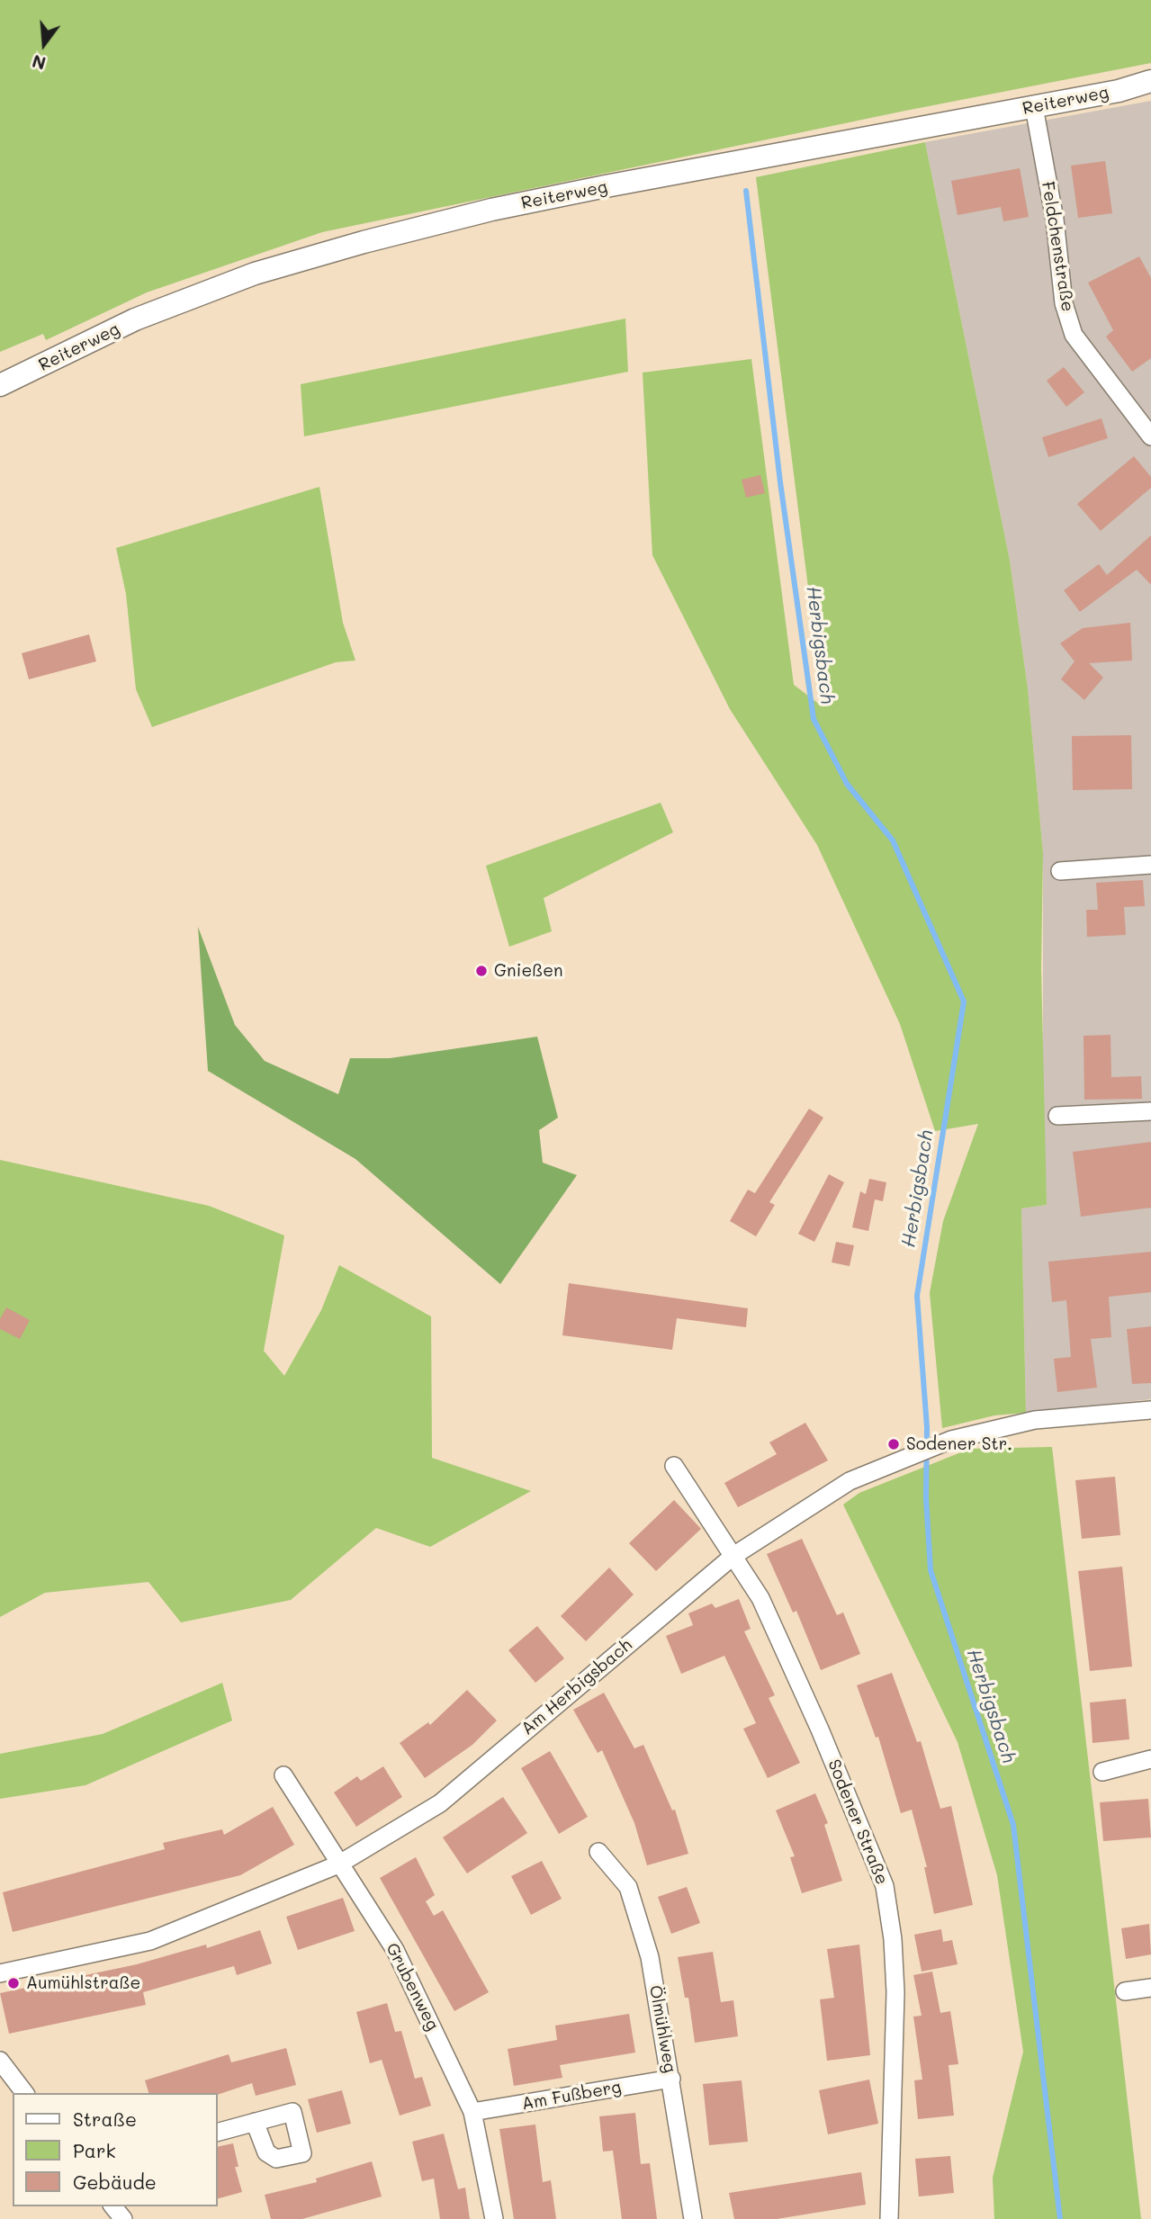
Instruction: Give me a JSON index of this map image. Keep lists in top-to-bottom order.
{
  "streets": {
    "street": [
      "Reiterweg",
      "Feldchenstraße",
      "Am Herbigsbach",
      "Sodener Straße",
      "Grubenweg",
      "Ölmühlweg",
      "Am Fußberg"
    ]
  },
  "crossings": [
    ["Reiterweg", "Feldchenstraße"],
    ["Am Herbigsbach", "Sodener Straße"],
    ["Am Herbigsbach", "Grubenweg"],
    ["Grubenweg", "Am Fußberg"],
    ["Ölmühlweg", "Am Fußberg"]
  ],
  "water": ["Herbigsbach"],
  "places": ["Gnießen", "Sodener Str.", "Aumühlstraße"],
  "legend": ["Straße", "Park", "Gebäude"],
  "north": "bottom"
}
